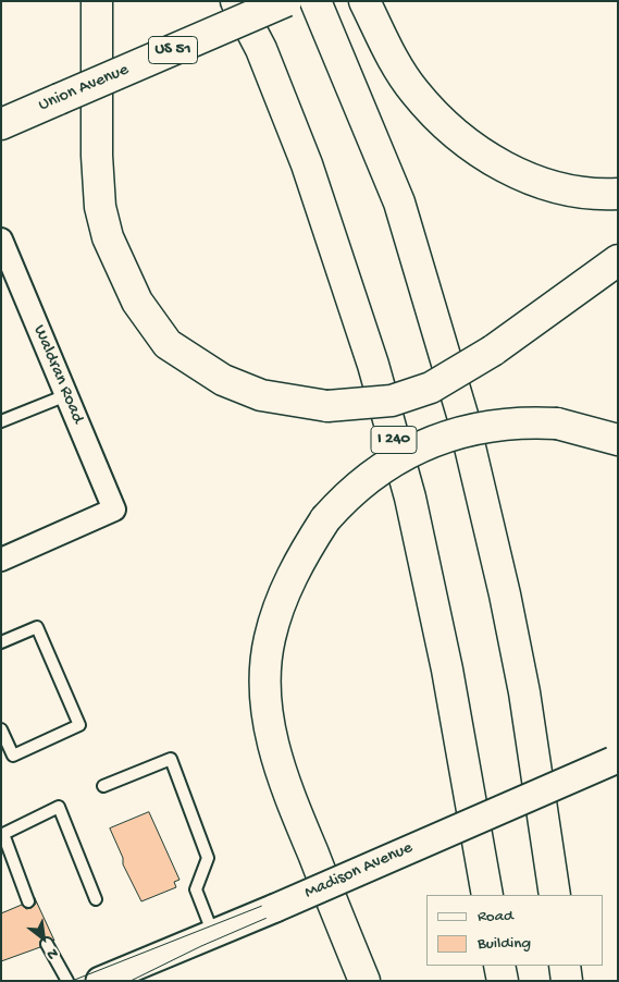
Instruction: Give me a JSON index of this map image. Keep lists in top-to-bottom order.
{
  "streets": {
    "main road": ["US 51", "Union Avenue", "I 240"],
    "street": ["Waldran Road", "Madison Avenue"]
  },
  "legend": ["Road", "Building"],
  "north": "bottom right"
}
